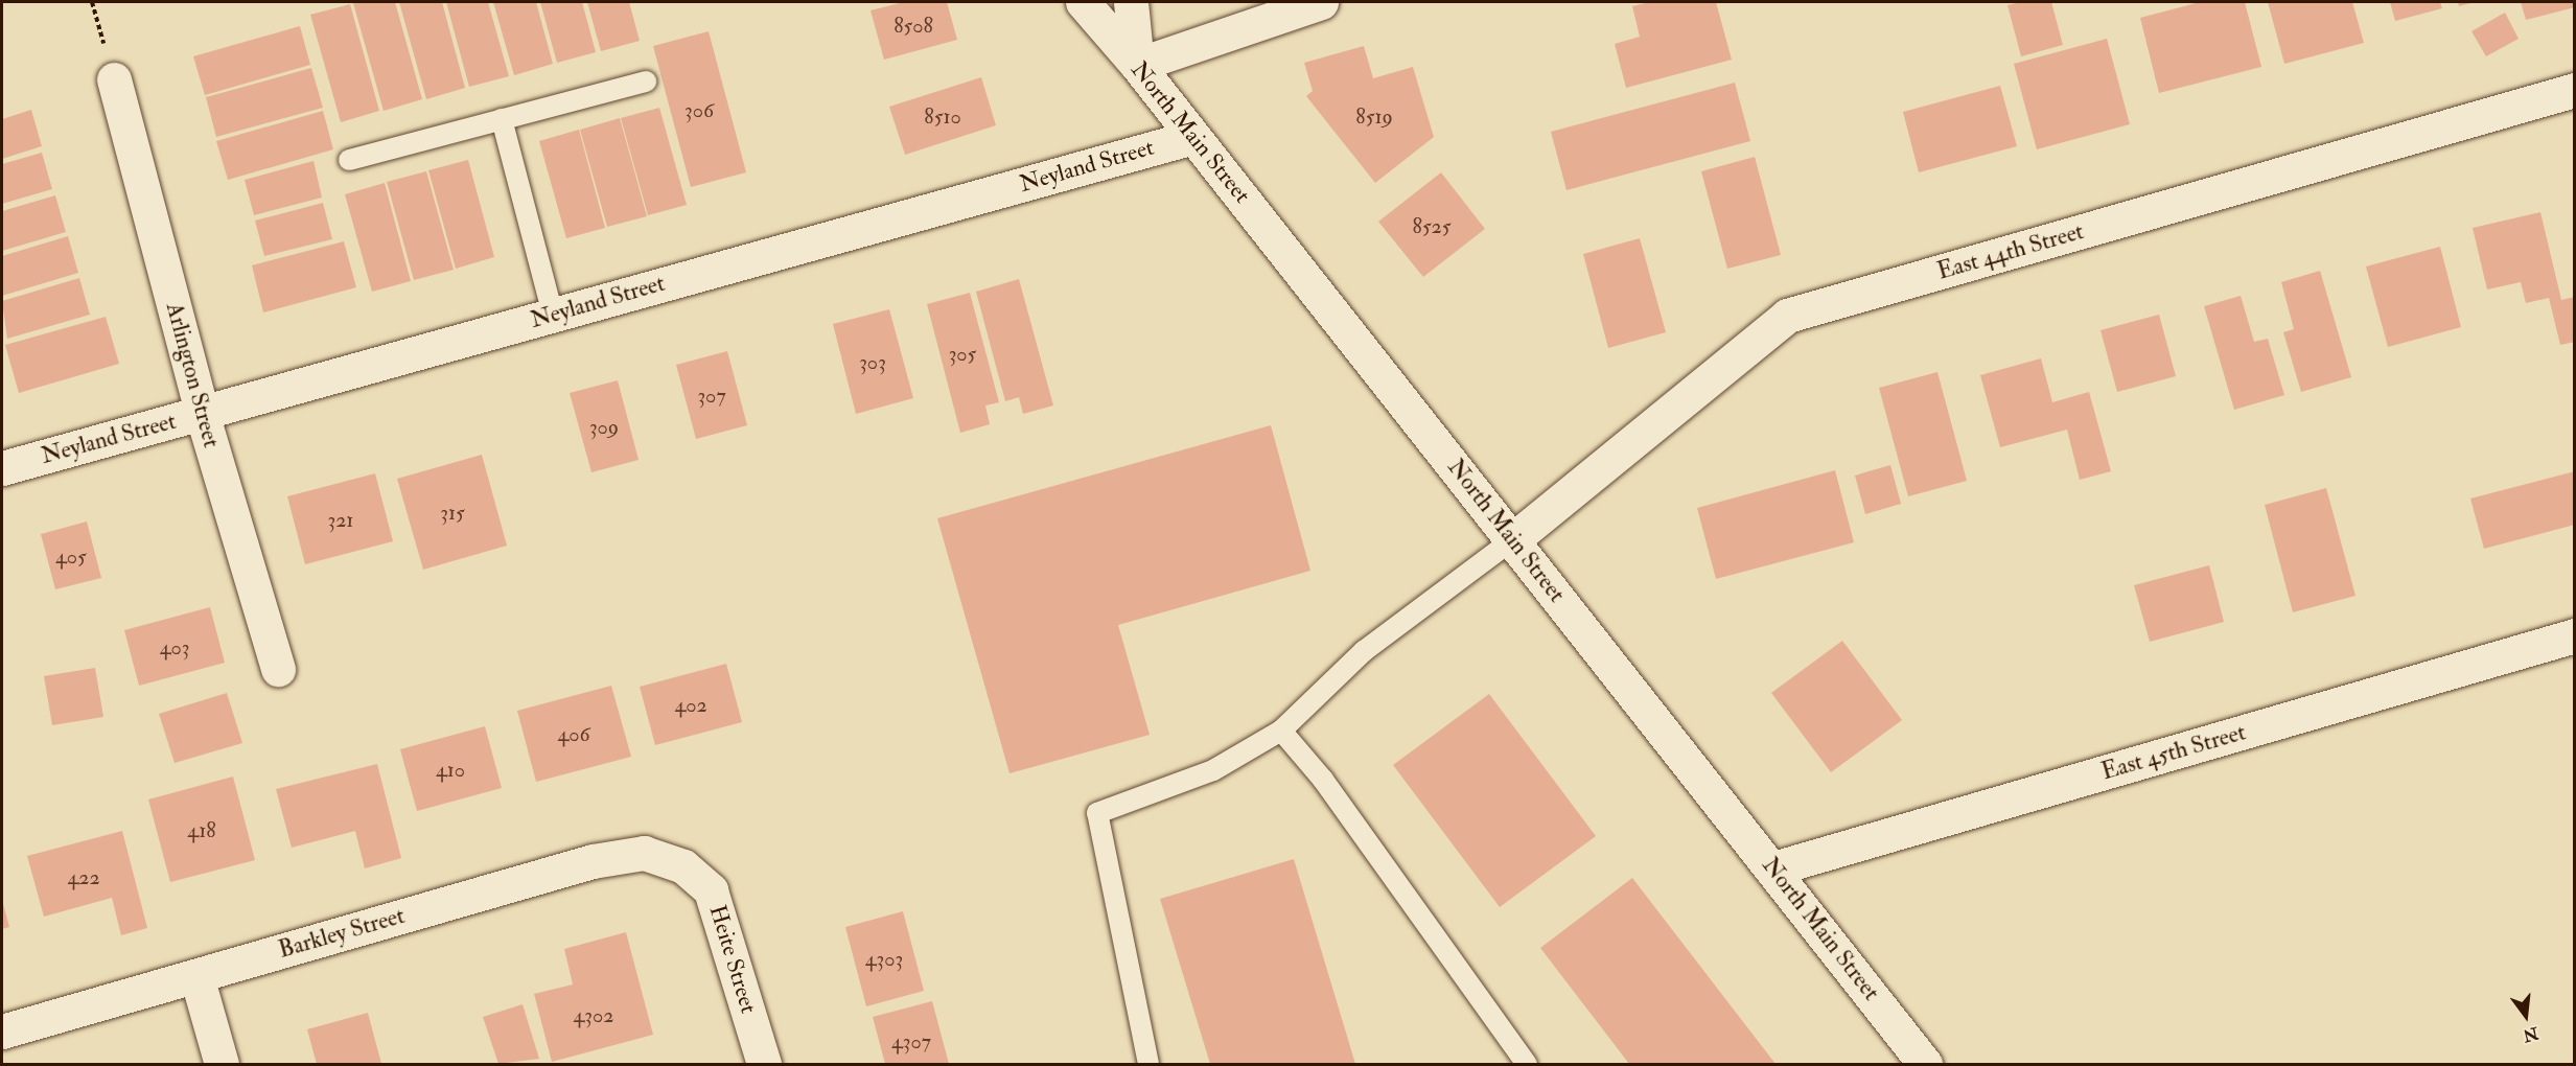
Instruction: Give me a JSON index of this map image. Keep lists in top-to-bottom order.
{
  "streets": {
    "street": [
      "North Main Street",
      "Neyland Street",
      "East 44th Street",
      "Arlington Street",
      "East 45th Street",
      "Barkley Street",
      "Heite Street"
    ]
  },
  "crossings": [
    ["North Main Street", "Neyland Street"],
    ["North Main Street", "East 44th Street"],
    ["North Main Street", "East 45th Street"],
    ["Neyland Street", "Arlington Street"],
    ["Barkley Street", "Heite Street"]
  ],
  "house_numbers": [
    "8508",
    "306",
    "8510",
    "8519",
    "8525",
    "305",
    "303",
    "307",
    "309",
    "315",
    "321",
    "405",
    "403",
    "402",
    "406",
    "410",
    "418",
    "422",
    "4303",
    "4302",
    "4307"
  ],
  "north": "bottom"
}
